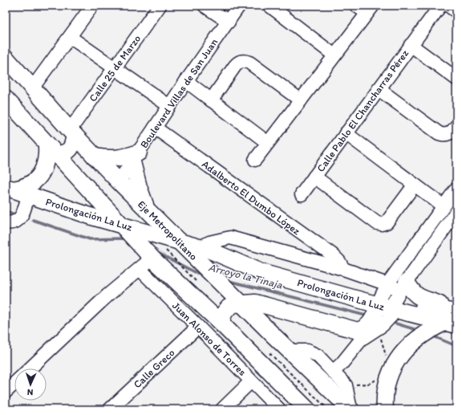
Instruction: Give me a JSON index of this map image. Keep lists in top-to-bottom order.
{
  "streets": {
    "main road": ["Prolongación La Luz", "Eje Metropolitano"],
    "street": [
      "Calle 25 de Marzo",
      "Boulevard Villas de San Juan",
      "Calle Pablo El Chancharras Pérez",
      "Adalberto El Dumbo López",
      "Juan Alonso de Torres",
      "Calle Greco"
    ]
  },
  "crossings": [
    ["Calle 25 de Marzo", "Eje Metropolitano"],
    ["Boulevard Villas de San Juan", "Adalberto El Dumbo López"],
    ["Boulevard Villas de San Juan", "Eje Metropolitano"],
    ["Prolongación La Luz", "Eje Metropolitano"],
    ["Juan Alonso de Torres", "Calle Greco"]
  ],
  "water": ["Arroyo la Tinaja"],
  "north": "bottom"
}
